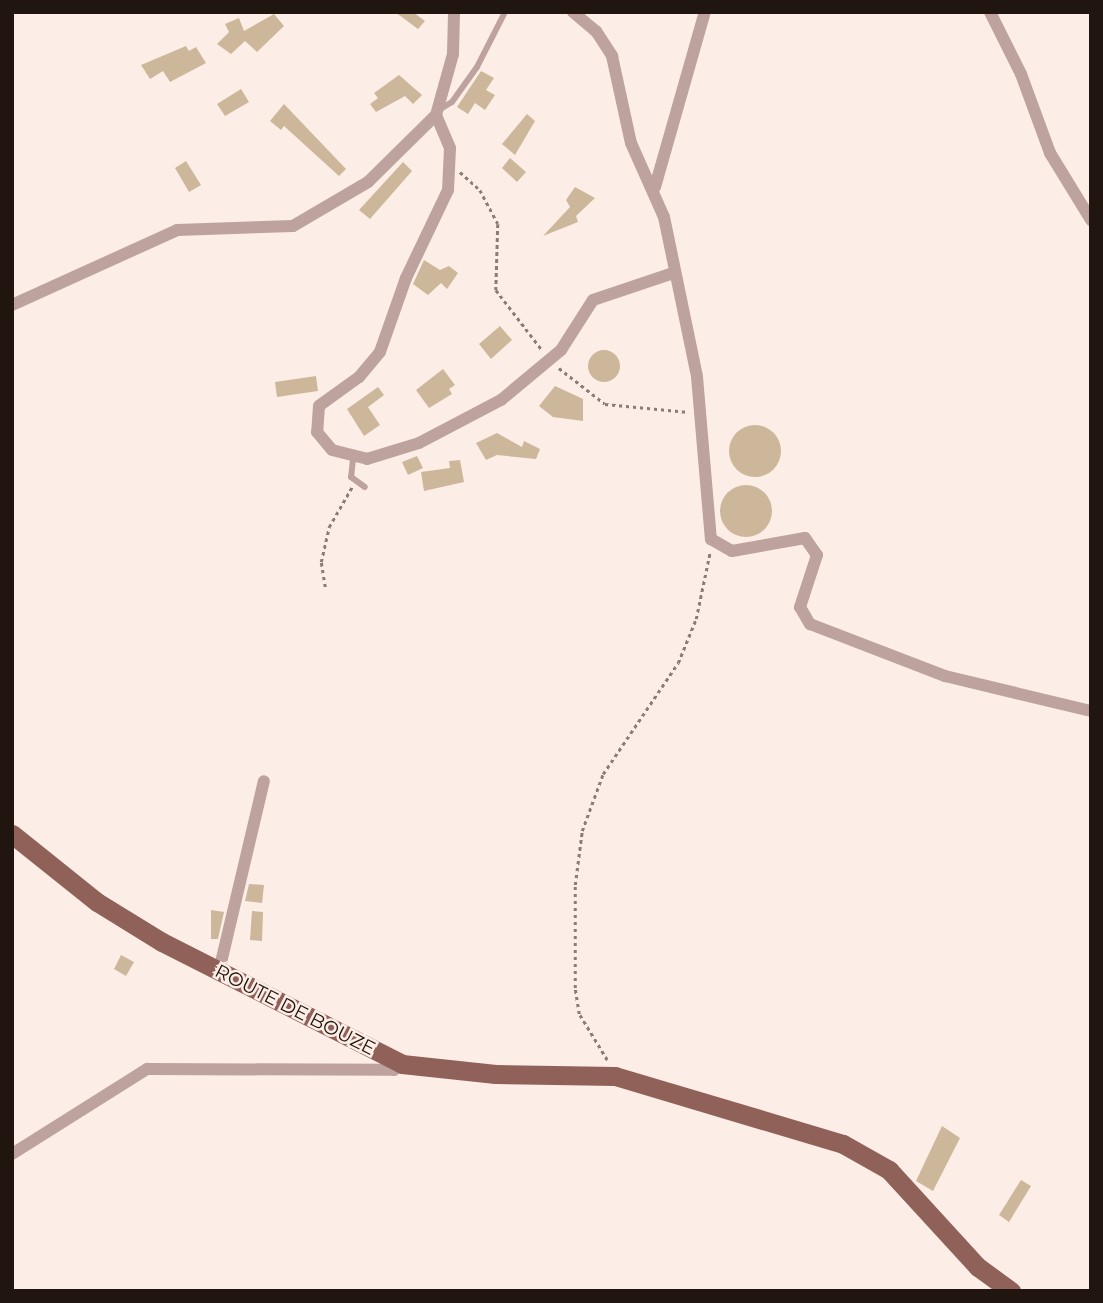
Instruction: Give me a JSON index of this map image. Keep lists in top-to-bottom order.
{
  "streets": {
    "main road": ["ROUTE DE BOUZE"]
  }
}
